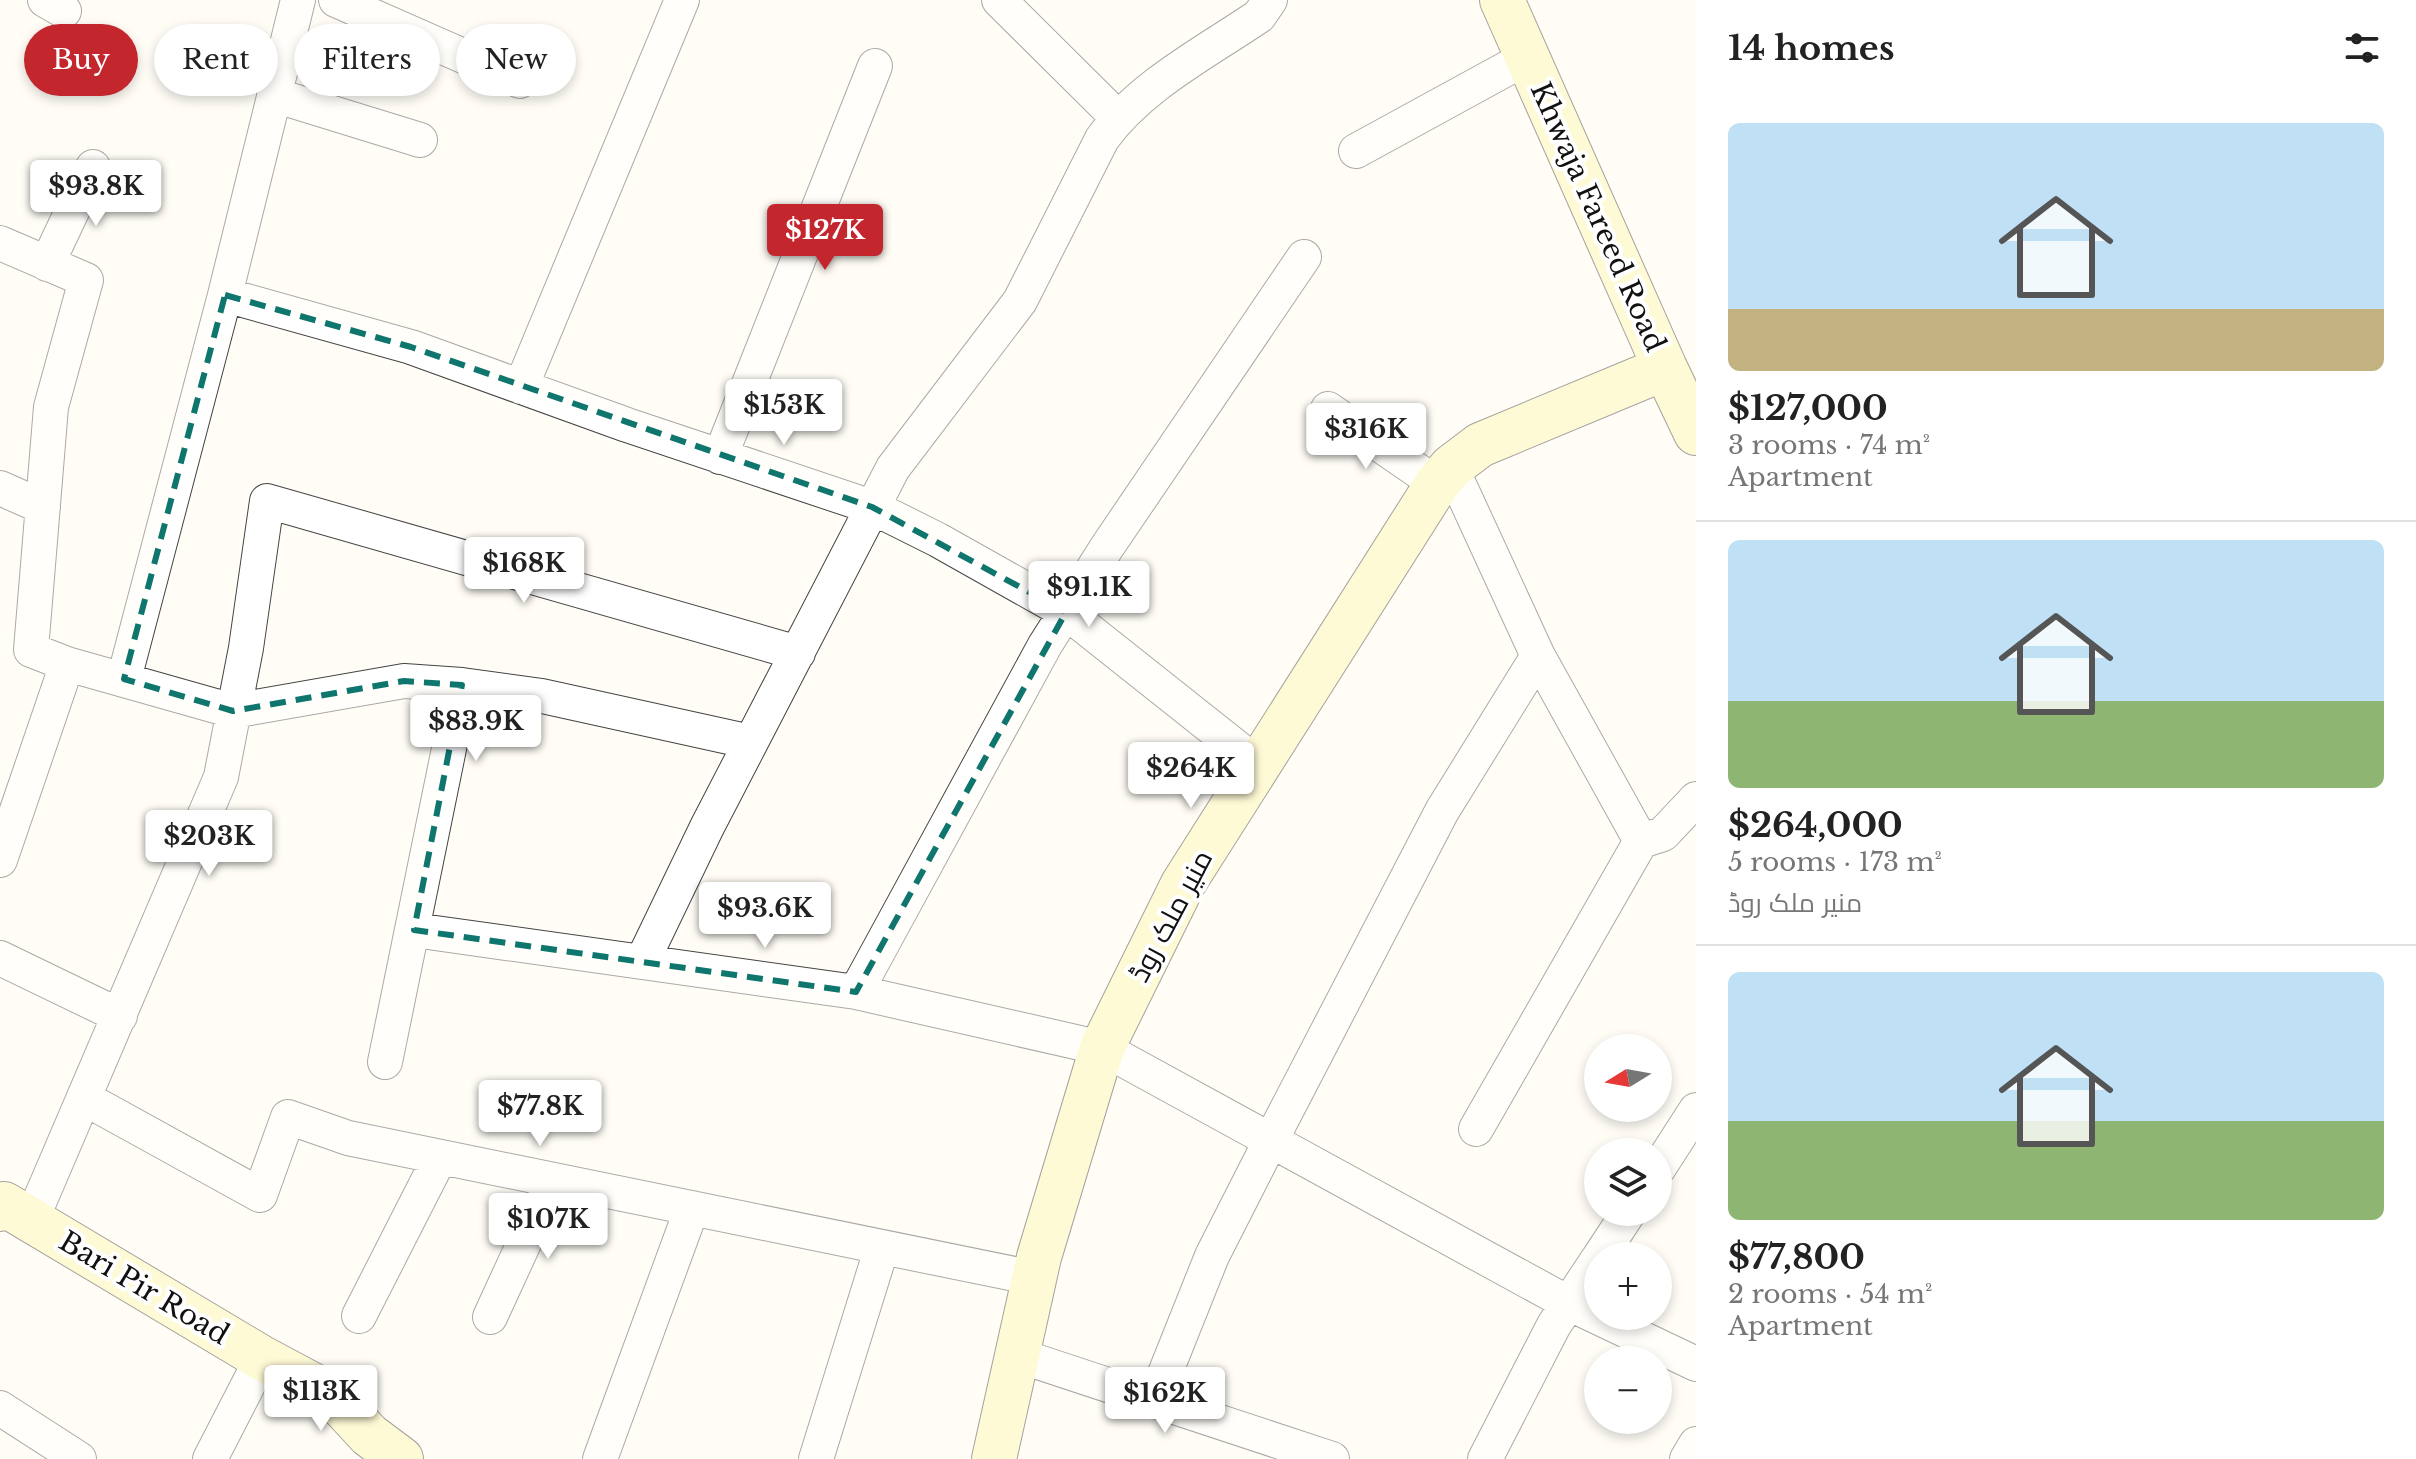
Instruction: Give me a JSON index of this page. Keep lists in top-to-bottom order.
{
  "streets": {
    "street": ["Khwaja Fareed Road", "منیر ملک روڈ", "Bari Pir Road"]
  },
  "crossings": [
    ["Khwaja Fareed Road", "منیر ملک روڈ"]
  ],
  "north": "left",
  "page": {
    "heading": "14 homes",
    "chip": [
      "Buy",
      "Rent",
      "Filters",
      "New"
    ],
    "list": [
      {
        "name": "$127,000",
        "note": "3 rooms · 74 m² · Apartment"
      },
      {
        "name": "$264,000",
        "note": "5 rooms · 173 m² · منیر ملک روڈ"
      },
      {
        "name": "$77,800",
        "note": "2 rooms · 54 m² · Apartment"
      }
    ],
    "price": [
      "$93.8K",
      "$127K",
      "$153K",
      "$316K",
      "$168K",
      "$91.1K",
      "$83.9K",
      "$264K",
      "$203K",
      "$93.6K",
      "$77.8K",
      "$107K",
      "$113K",
      "$162K"
    ],
    "map_buttons": ["+", "−"]
  }
}
